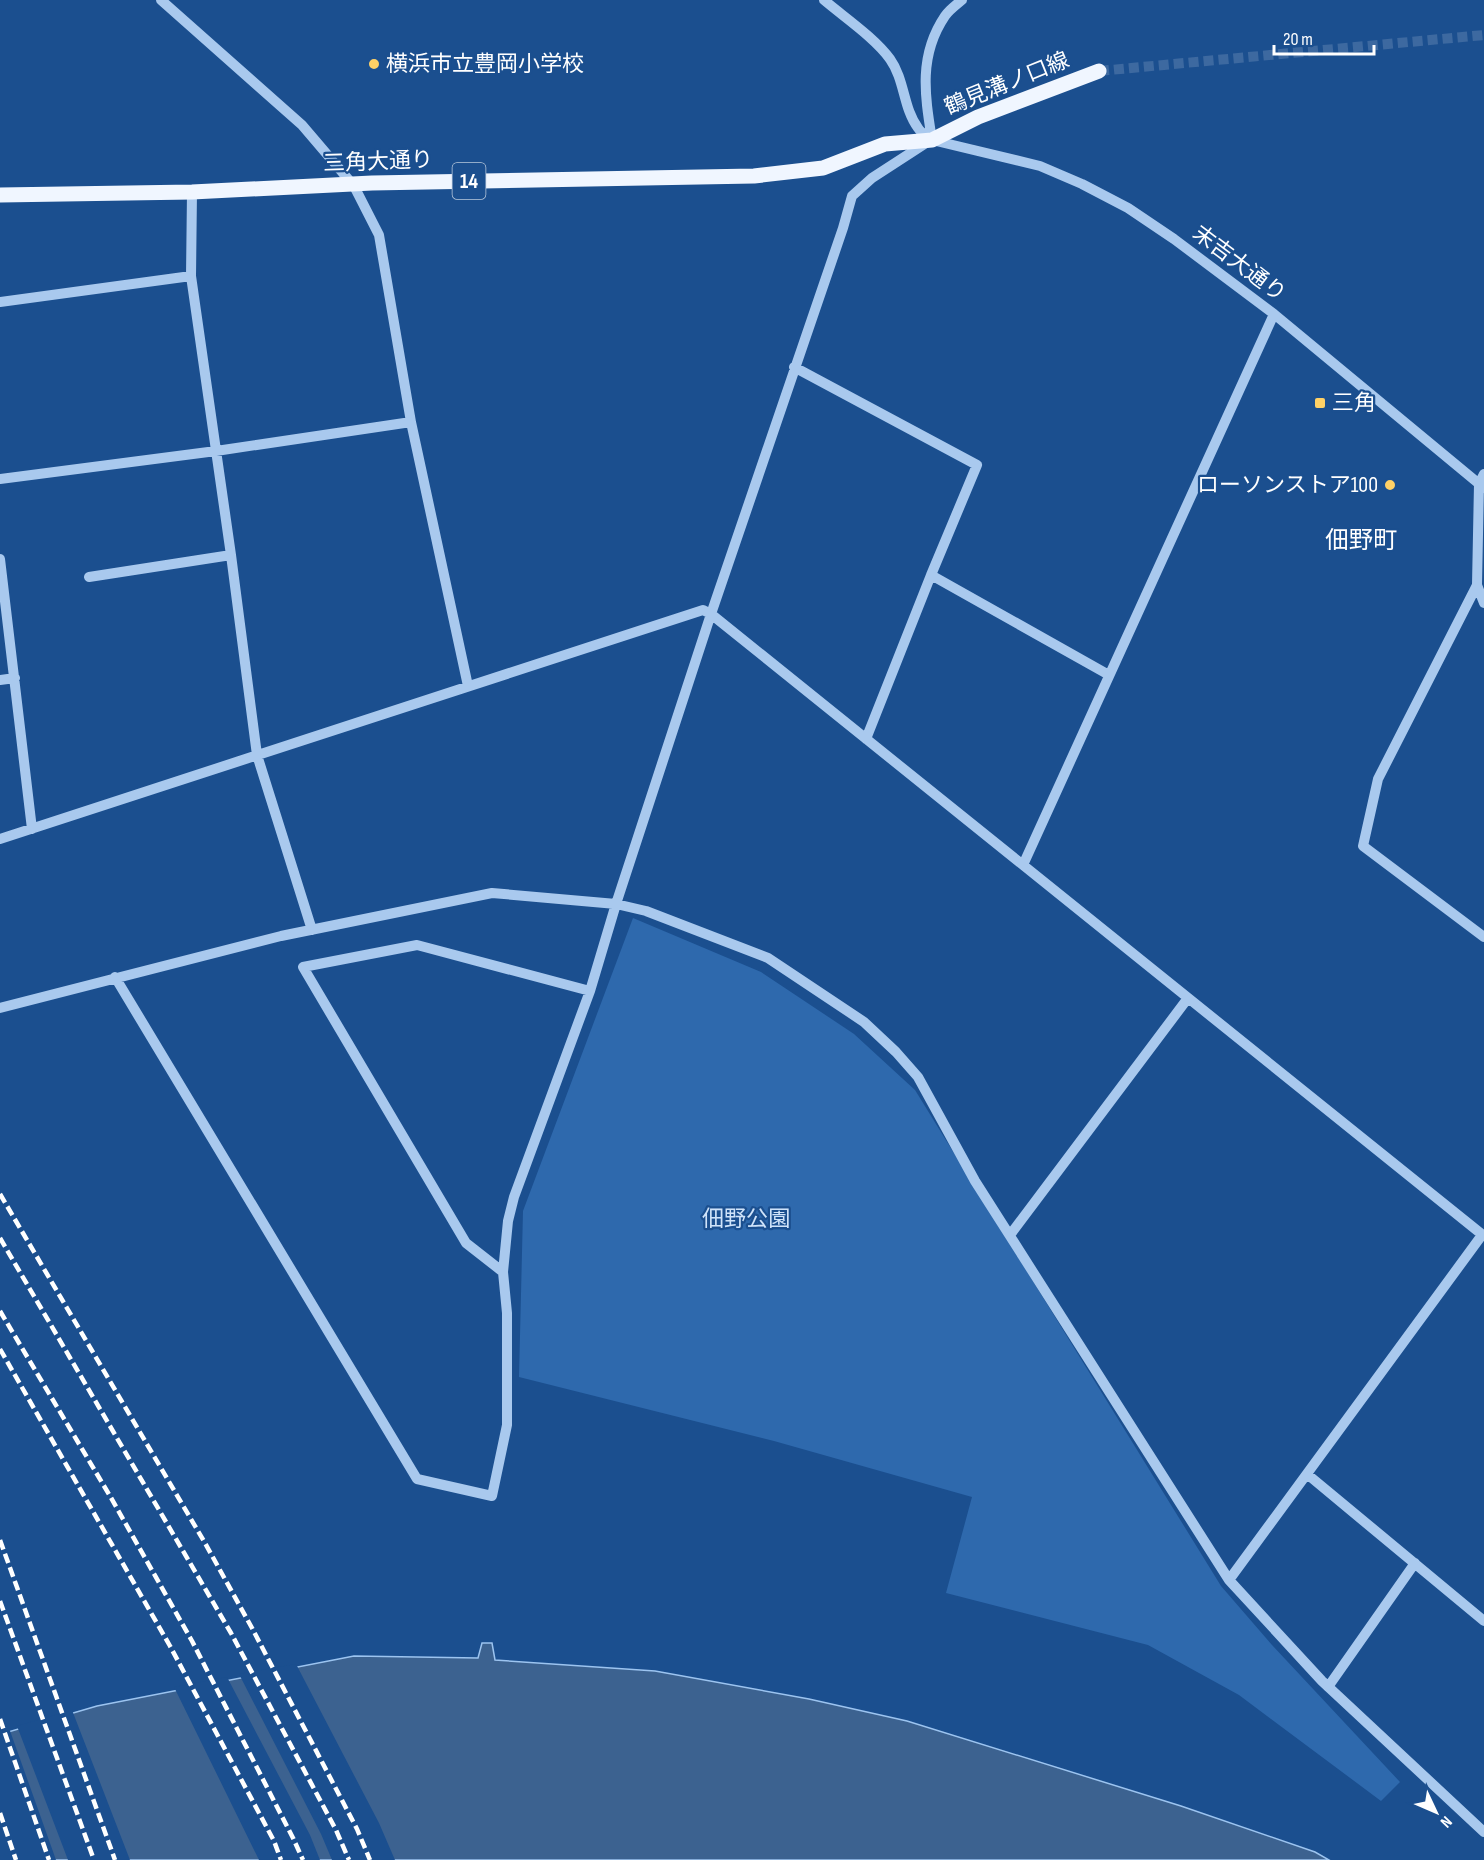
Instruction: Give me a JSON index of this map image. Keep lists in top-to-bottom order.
{
  "streets": {
    "main road": ["鶴見溝ノ口線", "三角大通り", "14"],
    "street": ["末吉大通り"]
  },
  "crossings": [
    ["鶴見溝ノ口線", "三角大通り"],
    ["鶴見溝ノ口線", "末吉大通り"],
    ["三角大通り", "末吉大通り"]
  ],
  "districts": ["佃野町"],
  "parks": ["佃野公園"],
  "places": {
    "other": ["横浜市立豊岡小学校", "ローソンストア100"],
    "transit": ["三角"]
  },
  "scale_bar": "20 m",
  "north": "bottom right"
}
